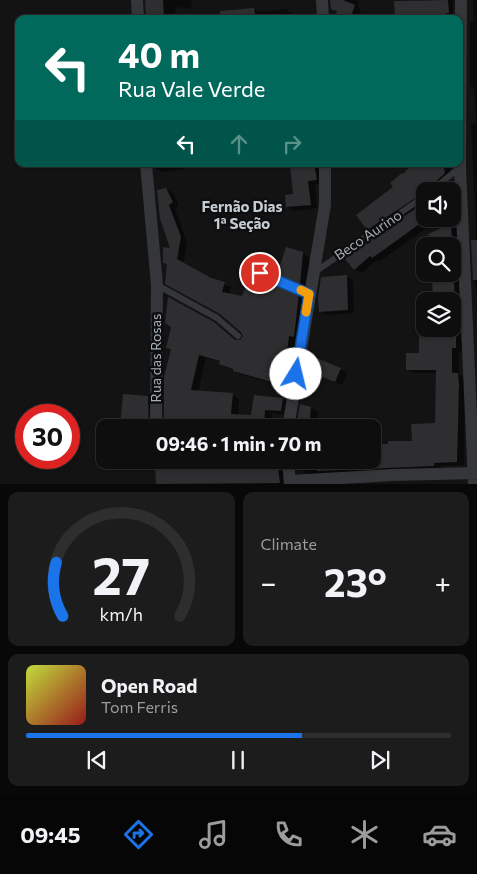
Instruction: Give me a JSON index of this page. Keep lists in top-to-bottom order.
{
  "streets": {
    "street": ["Rua das Rosas"],
    "lane": ["Beco Aurino"]
  },
  "districts": ["Fernão Dias 1ª Seção"],
  "page": {
    "turn": ["40 m", "Rua Vale Verde"],
    "limit": "30",
    "trip": "09:46 · 1 min · 70 m",
    "tile": "Climate",
    "heat": ["−", "23°", "+"],
    "song": ["Open Road", "Tom Ferris"],
    "tabs": "09:45",
    "gauge": ["27", "km/h"]
  }
}
